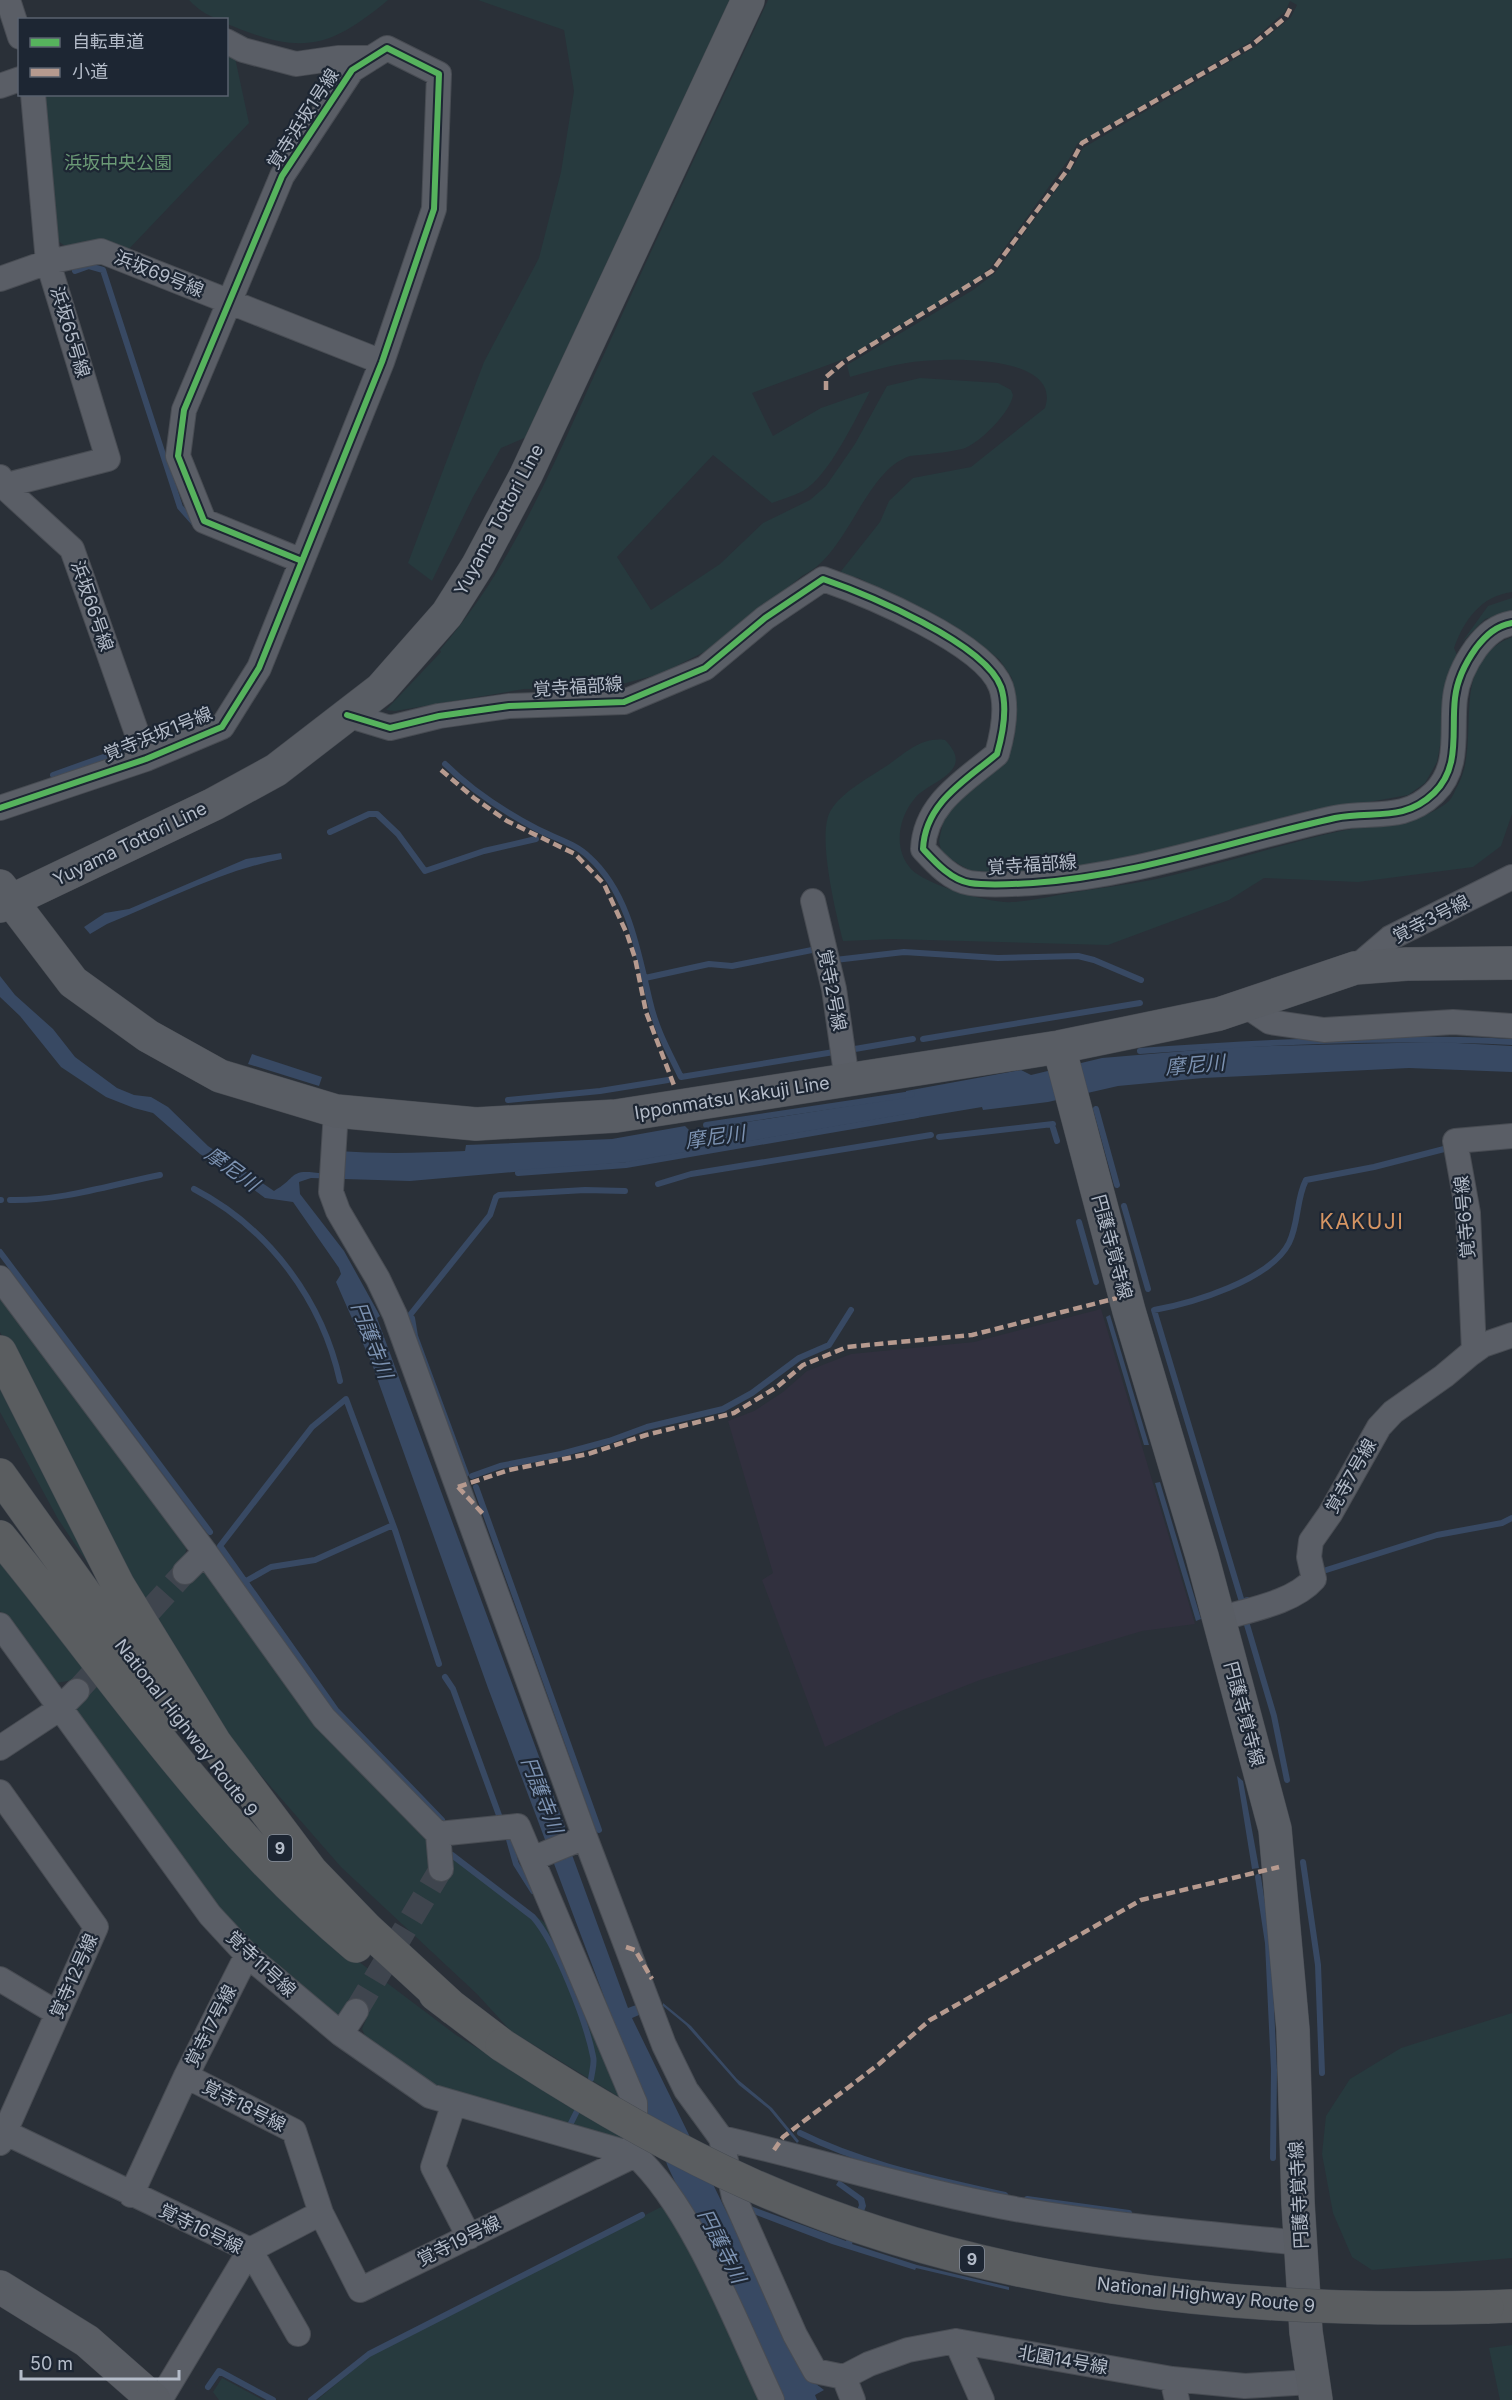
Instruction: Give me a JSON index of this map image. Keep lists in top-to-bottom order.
{
  "streets": {
    "highway": ["National Highway Route 9", "9"],
    "main road": ["Yuyama Tottori Line", "Ipponmatsu Kakuji Line", "円護寺覚寺線"],
    "street": [
      "覚寺浜坂1号線",
      "浜坂69号線",
      "浜坂65号線",
      "浜坂66号線",
      "覚寺福部線",
      "覚寺3号線",
      "覚寺2号線",
      "覚寺6号線",
      "覚寺7号線",
      "覚寺11号線",
      "覚寺12号線",
      "覚寺17号線",
      "覚寺18号線",
      "覚寺16号線",
      "覚寺19号線",
      "北園14号線"
    ]
  },
  "crossings": [
    ["覚寺浜坂1号線", "浜坂69号線"],
    ["覚寺浜坂1号線", "浜坂66号線"],
    ["浜坂69号線", "浜坂65号線"],
    ["浜坂65号線", "浜坂66号線"],
    ["Yuyama Tottori Line", "覚寺福部線"],
    ["Yuyama Tottori Line", "Ipponmatsu Kakuji Line"],
    ["覚寺3号線", "Ipponmatsu Kakuji Line"],
    ["覚寺2号線", "Ipponmatsu Kakuji Line"],
    ["Ipponmatsu Kakuji Line", "円護寺覚寺線"],
    ["覚寺6号線", "覚寺7号線"],
    ["円護寺覚寺線", "覚寺7号線"],
    ["円護寺覚寺線", "北園14号線"],
    ["覚寺11号線", "覚寺17号線"],
    ["覚寺11号線", "覚寺19号線"],
    ["覚寺12号線", "覚寺16号線"],
    ["覚寺17号線", "覚寺18号線"],
    ["覚寺17号線", "覚寺16号線"],
    ["覚寺18号線", "覚寺19号線"]
  ],
  "districts": ["KAKUJI"],
  "water": ["摩尼川", "円護寺川"],
  "parks": ["浜坂中央公園"],
  "legend": ["自転車道", "小道"],
  "scale_bar": "50 m"
}
